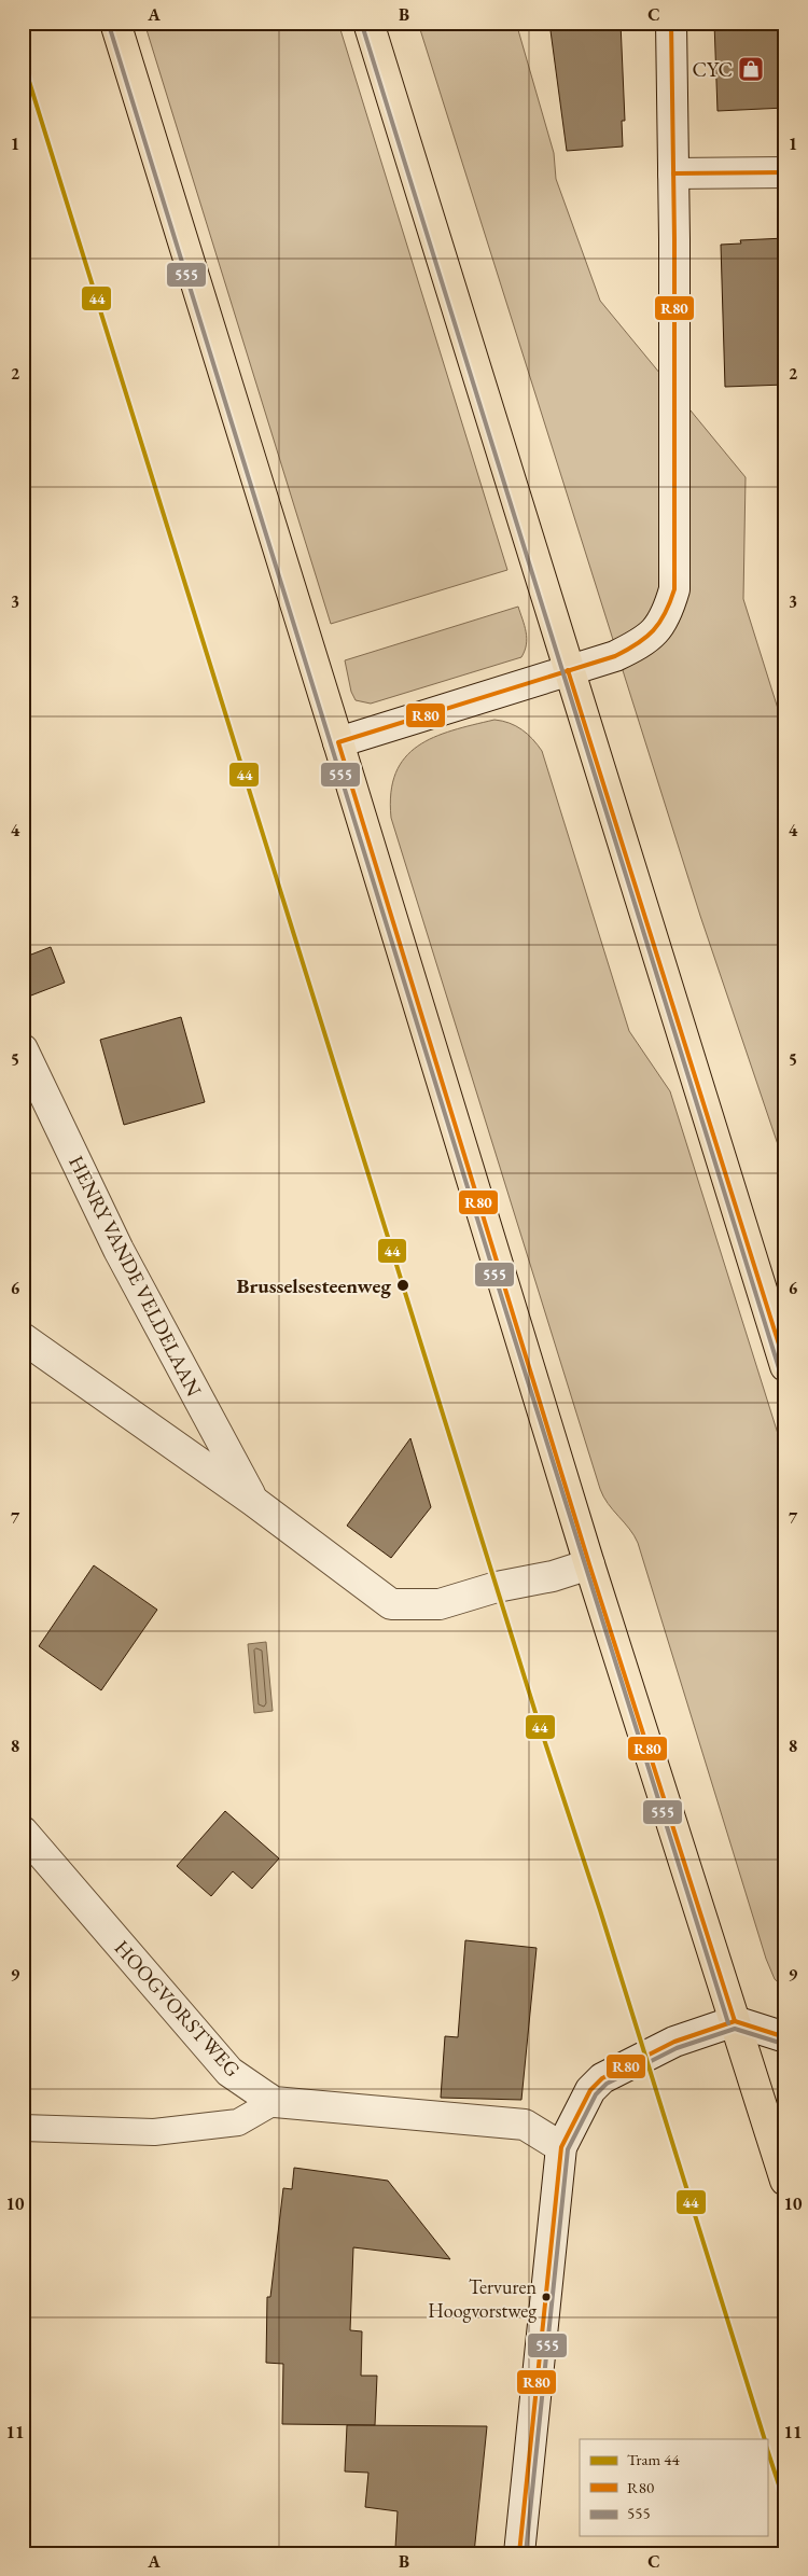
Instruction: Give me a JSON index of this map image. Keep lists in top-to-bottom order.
{
  "streets": {
    "street": ["HENRY VANDE VELDELAAN", "HOOGVORSTWEG"]
  },
  "places": {
    "shop": ["CYC"],
    "other": ["Brusselsesteenweg", "Tervuren Hoogvorstweg"]
  },
  "lines": ["transit line R80", "transit line 555", "tram line 44"],
  "legend": ["Tram 44", "R80", "555"],
  "grid": {
    "columns": ["A", "B", "C"],
    "rows": [
      "1",
      "2",
      "3",
      "4",
      "5",
      "6",
      "7",
      "8",
      "9",
      "10",
      "11"
    ]
  }
}
